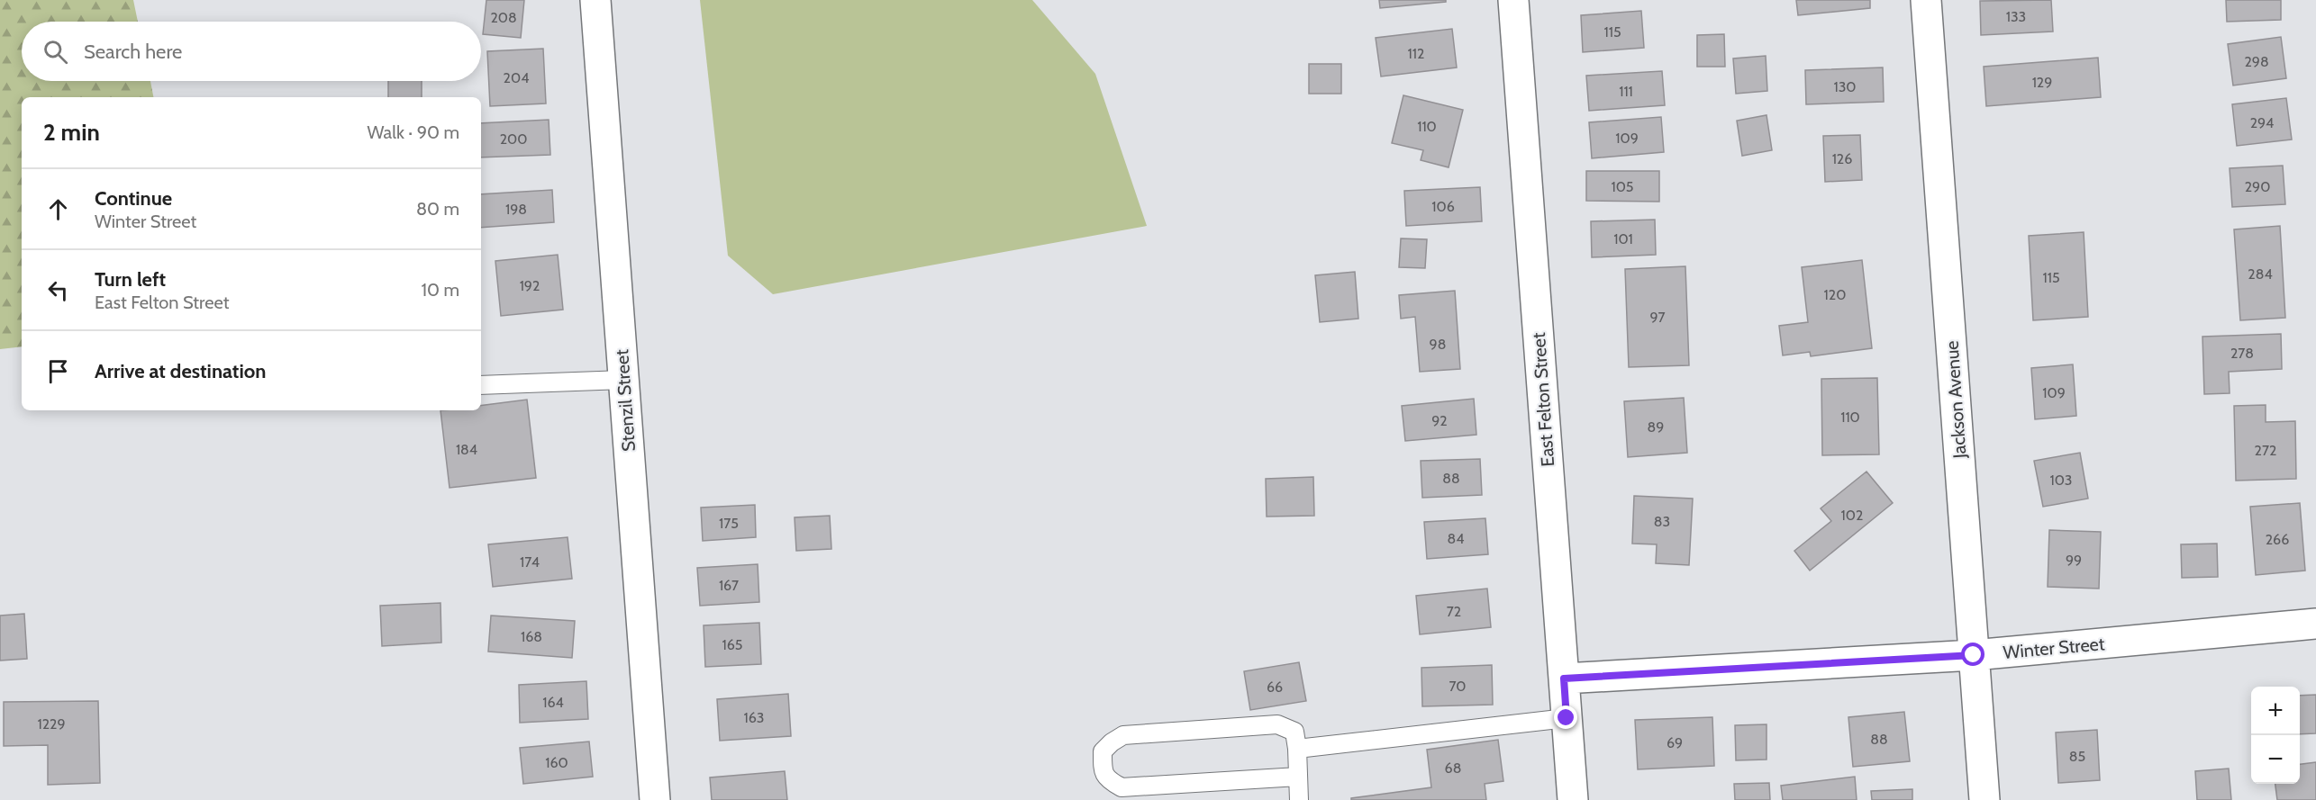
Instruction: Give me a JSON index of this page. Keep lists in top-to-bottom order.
{
  "streets": {
    "street": [
      "East Felton Street",
      "Jackson Avenue",
      "Stenzil Street",
      "Winter Street"
    ]
  },
  "crossings": [
    ["East Felton Street", "Winter Street"],
    ["Jackson Avenue", "Winter Street"]
  ],
  "house_numbers": [
    "133",
    "208",
    "115",
    "112",
    "298",
    "204",
    "129",
    "130",
    "111",
    "294",
    "110",
    "109",
    "200",
    "126",
    "105",
    "290",
    "106",
    "198",
    "101",
    "284",
    "115",
    "192",
    "120",
    "97",
    "98",
    "278",
    "109",
    "110",
    "92",
    "89",
    "184",
    "272",
    "88",
    "103",
    "102",
    "83",
    "175",
    "84",
    "266",
    "99",
    "174",
    "167",
    "72",
    "168",
    "165",
    "70",
    "66",
    "164",
    "163",
    "1229",
    "88",
    "69",
    "85",
    "160",
    "68"
  ],
  "page": {
    "search": "Search here",
    "heading": ["2 min", "Walk · 90 m"],
    "list": [
      ["Continue", "Winter Street", "80 m"],
      ["Turn left", "East Felton Street", "10 m"],
      "Arrive at destination"
    ],
    "map_buttons": ["+", "−"]
  }
}
